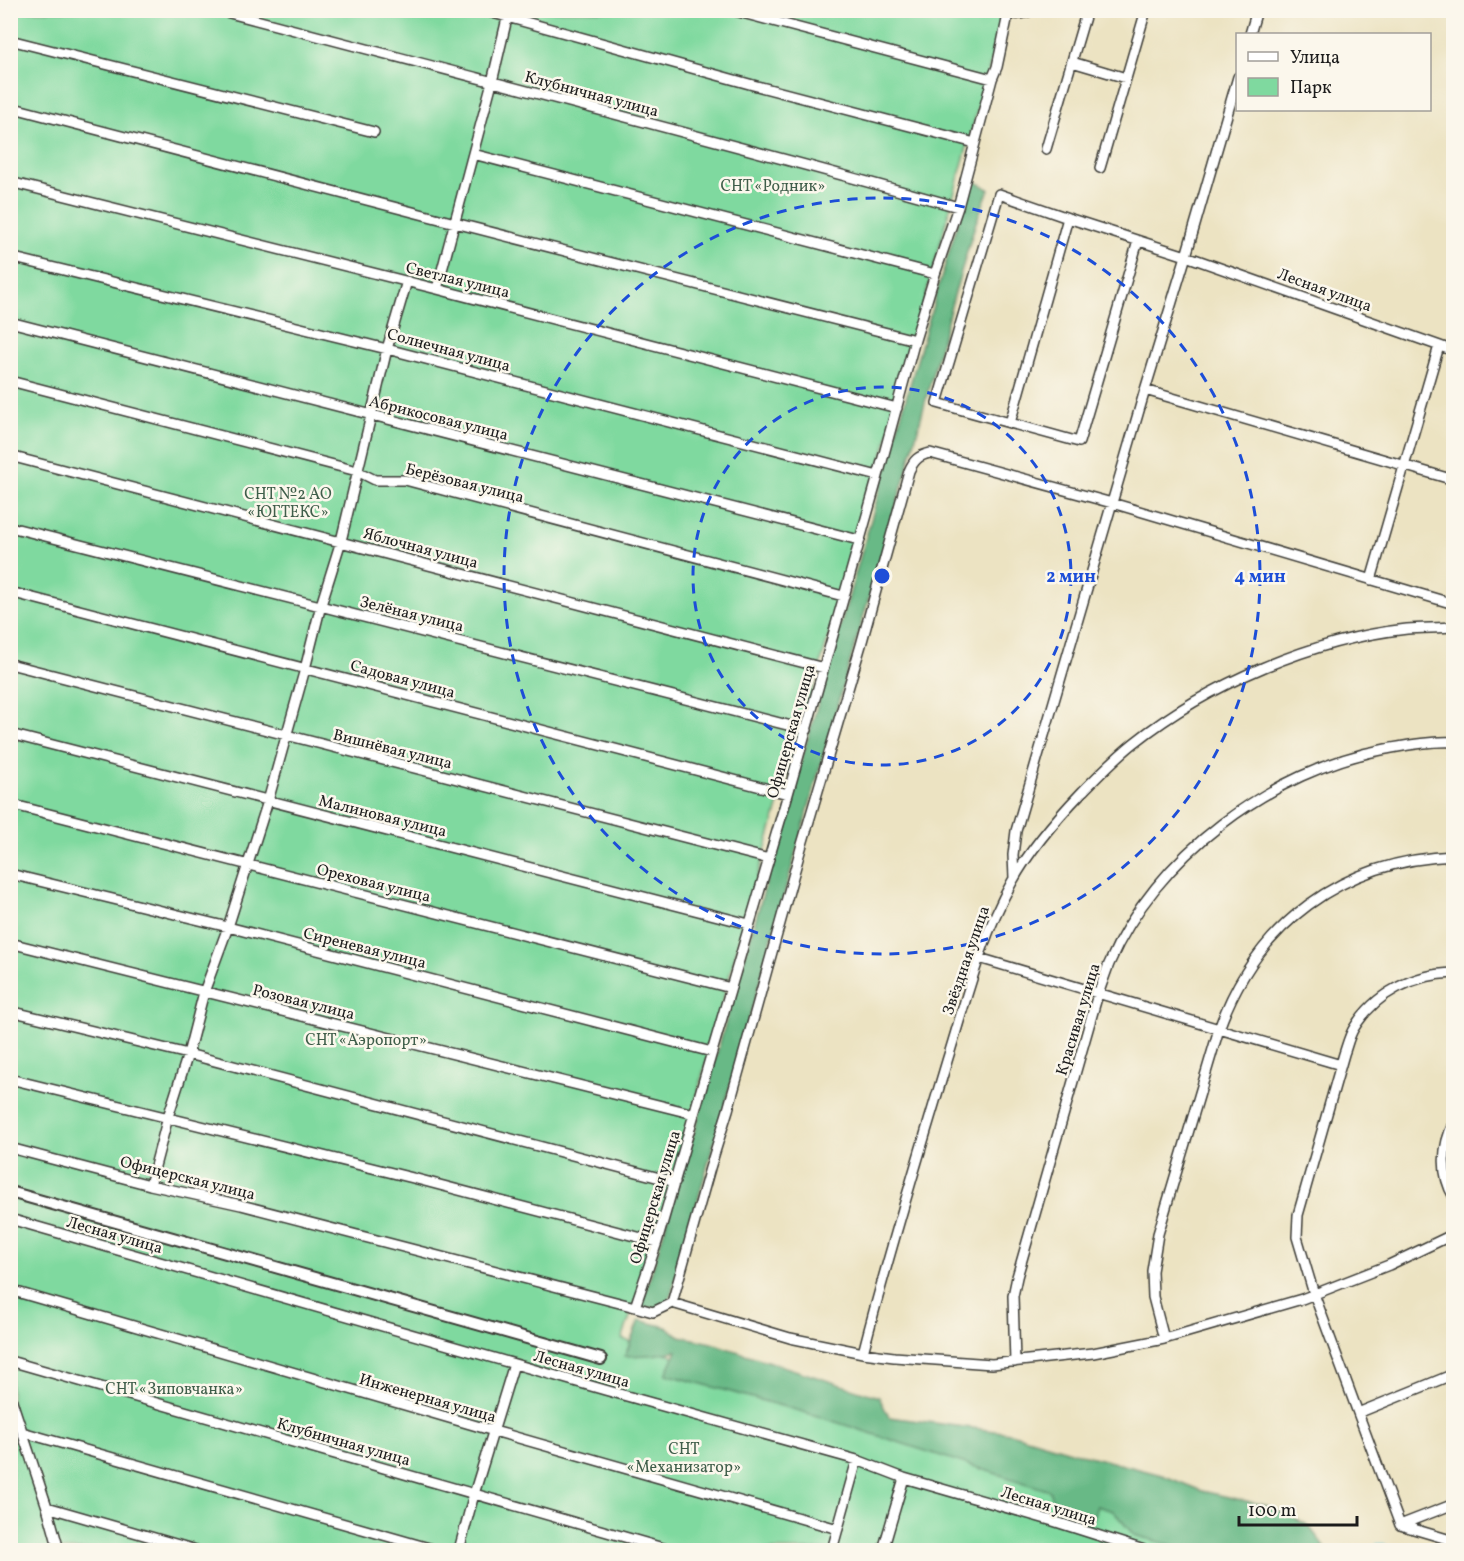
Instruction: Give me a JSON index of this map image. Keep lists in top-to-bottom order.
{
  "streets": {
    "street": [
      "Клубничная улица",
      "Светлая улица",
      "Лесная улица",
      "Солнечная улица",
      "Абрикосовая улица",
      "Берёзовая улица",
      "Яблочная улица",
      "Зелёная улица",
      "Садовая улица",
      "Офицерская улица",
      "Вишнёвая улица",
      "Малиновая улица",
      "Ореховая улица",
      "Сиреневая улица",
      "Звёздная улица",
      "Розовая улица",
      "Красивая улица",
      "Инженерная улица"
    ]
  },
  "crossings": [
    ["Клубничная улица", "Офицерская улица"],
    ["Светлая улица", "Офицерская улица"],
    ["Солнечная улица", "Офицерская улица"],
    ["Абрикосовая улица", "Офицерская улица"],
    ["Берёзовая улица", "Офицерская улица"],
    ["Яблочная улица", "Офицерская улица"],
    ["Зелёная улица", "Офицерская улица"],
    ["Садовая улица", "Офицерская улица"],
    ["Офицерская улица", "Вишнёвая улица"],
    ["Офицерская улица", "Малиновая улица"],
    ["Офицерская улица", "Ореховая улица"],
    ["Офицерская улица", "Сиреневая улица"],
    ["Офицерская улица", "Розовая улица"]
  ],
  "parks": [
    "СНТ «Родник»",
    "СНТ №2 АО «ЮГТЕКС»",
    "СНТ «Аэропорт»",
    "СНТ «Зиповчанка»",
    "СНТ «Механизатор»"
  ],
  "legend": ["Улица", "Парк"],
  "scale_bar": "100 m",
  "rings": ["2 мин", "4 мин"]
}
